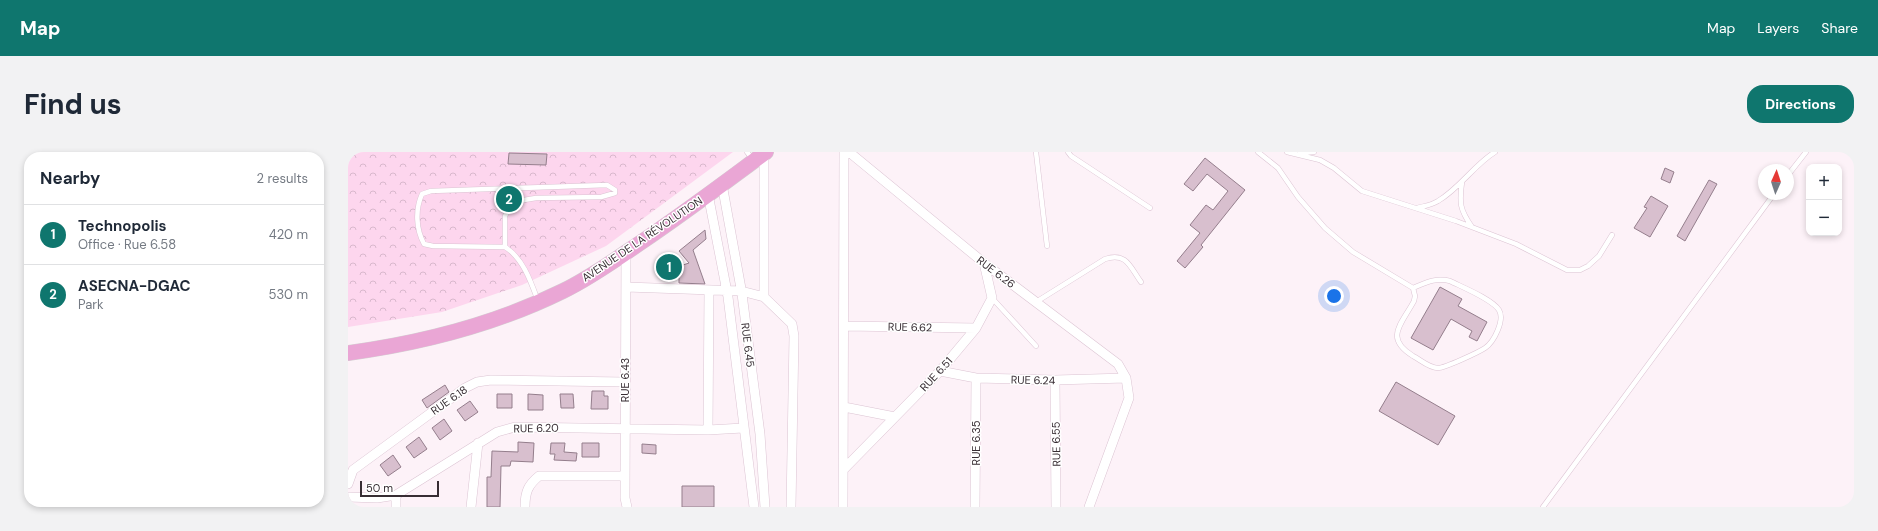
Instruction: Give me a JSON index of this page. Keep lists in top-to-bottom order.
{
  "streets": {
    "main road": ["AVENUE DE LA RÉVOLUTION"],
    "street": [
      "RUE 6.26",
      "RUE 6.62",
      "RUE 6.45",
      "RUE 6.51",
      "RUE 6.43",
      "RUE 6.24",
      "RUE 6.18",
      "RUE 6.20",
      "RUE 6.35",
      "RUE 6.55"
    ]
  },
  "crossings": [
    ["AVENUE DE LA RÉVOLUTION", "RUE 6.45"],
    ["AVENUE DE LA RÉVOLUTION", "RUE 6.43"],
    ["RUE 6.26", "RUE 6.24"],
    ["RUE 6.62", "RUE 6.51"],
    ["RUE 6.45", "RUE 6.20"],
    ["RUE 6.51", "RUE 6.24"],
    ["RUE 6.43", "RUE 6.18"],
    ["RUE 6.43", "RUE 6.20"],
    ["RUE 6.24", "RUE 6.35"],
    ["RUE 6.24", "RUE 6.55"]
  ],
  "scale_bar": "50 m",
  "north": "top",
  "page": {
    "header": "Map",
    "nav": ["Map", "Layers", "Share"],
    "buttons": "Directions",
    "title": "Find us",
    "heading": ["Nearby", "2 results"],
    "map_buttons": ["+", "−"],
    "pins": ["2", "1"],
    "list": [
      {
        "mark": "1",
        "name": "Technopolis",
        "note": "Office · Rue 6.58",
        "value": "420 m"
      },
      {
        "mark": "2",
        "name": "ASECNA-DGAC",
        "note": "Park",
        "value": "530 m"
      }
    ],
    "scale": "50 m"
  }
}
